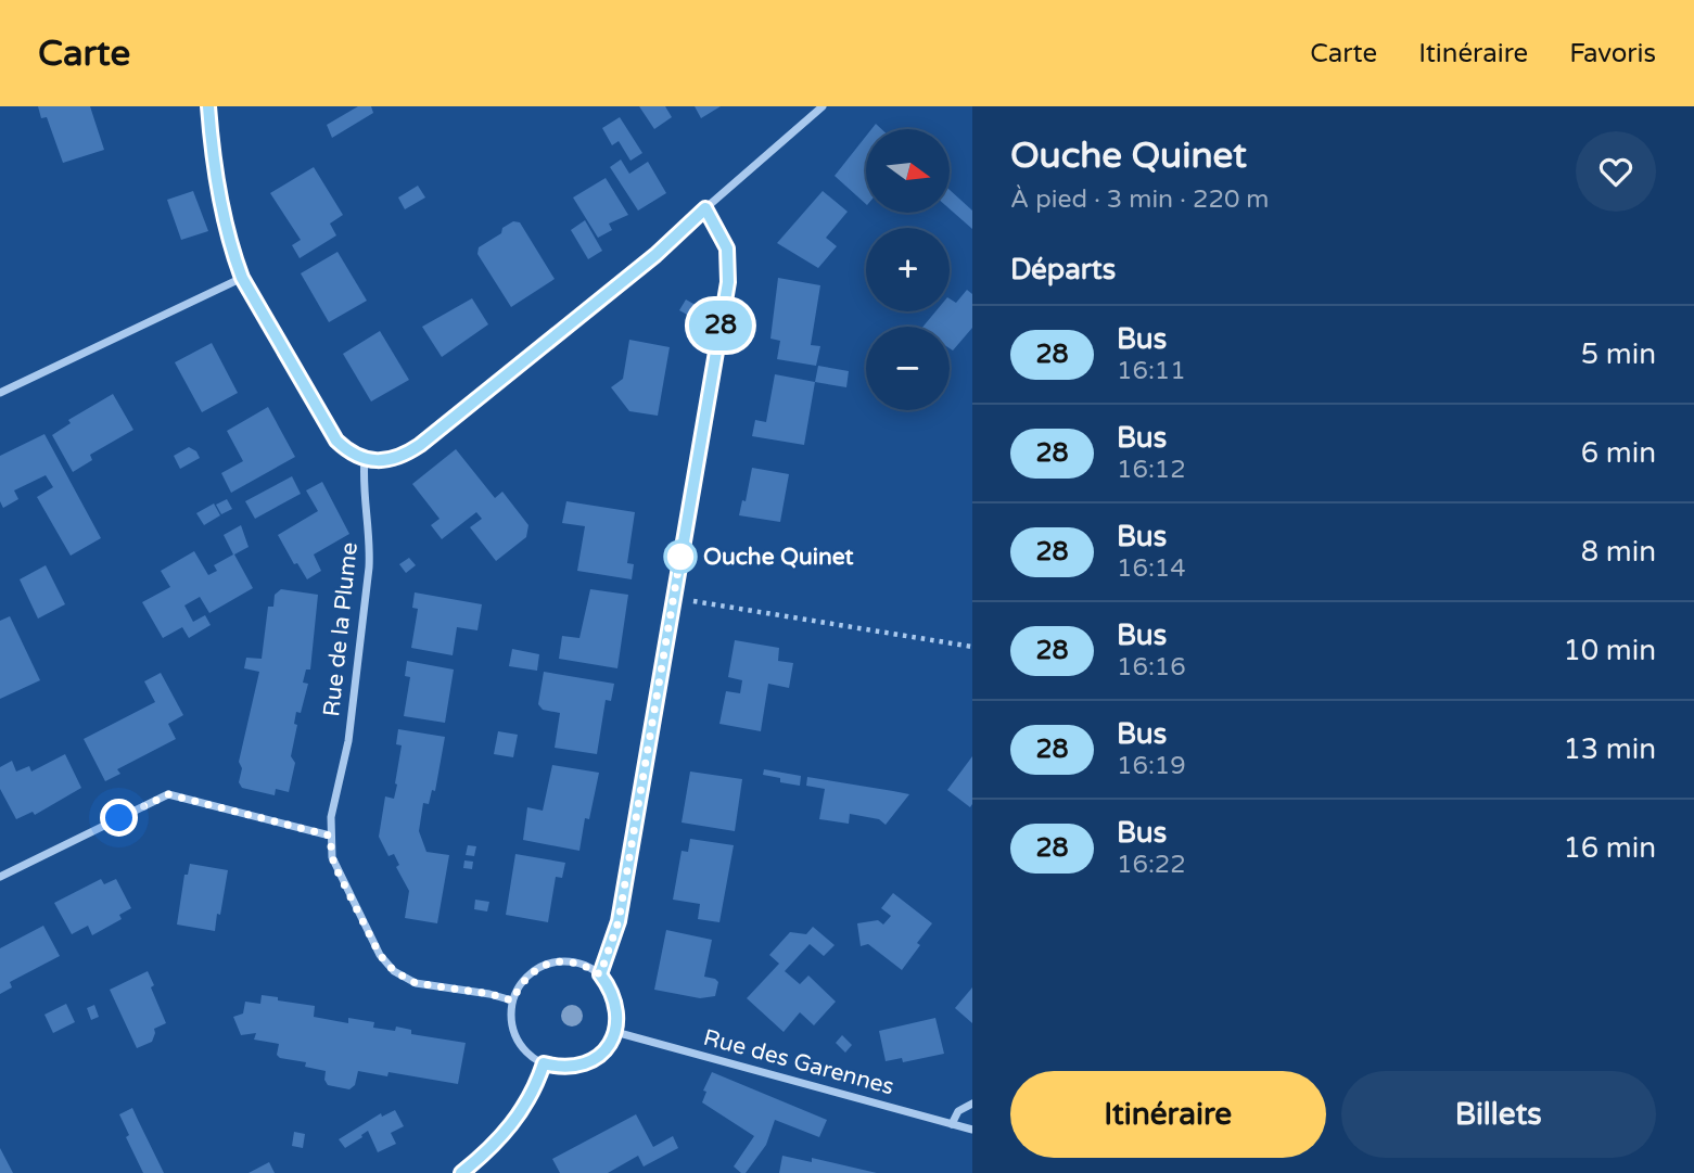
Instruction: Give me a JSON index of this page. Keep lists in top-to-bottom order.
{
  "streets": {
    "street": ["Rue de la Plume", "Rue des Garennes"]
  },
  "crossings": [
    ["Rue de la Plume", "Rue des Garennes"]
  ],
  "places": ["Ouche Quinet"],
  "lines": ["bus line 28"],
  "north": "right",
  "page": {
    "header": "Carte",
    "nav": ["Carte", "Itinéraire", "Favoris"],
    "on_map": "28",
    "heading": [
      ["Ouche Quinet", "À pied · 3 min · 220 m"],
      "Départs"
    ],
    "map_buttons": ["+", "−"],
    "list": [
      {
        "mark": "28",
        "name": "Bus",
        "note": "16:11",
        "value": "5 min"
      },
      {
        "mark": "28",
        "name": "Bus",
        "note": "16:12",
        "value": "6 min"
      },
      {
        "mark": "28",
        "name": "Bus",
        "note": "16:14",
        "value": "8 min"
      },
      {
        "mark": "28",
        "name": "Bus",
        "note": "16:16",
        "value": "10 min"
      },
      {
        "mark": "28",
        "name": "Bus",
        "note": "16:19",
        "value": "13 min"
      },
      {
        "mark": "28",
        "name": "Bus",
        "note": "16:22",
        "value": "16 min"
      }
    ],
    "buttons": ["Itinéraire", "Billets"]
  }
}
